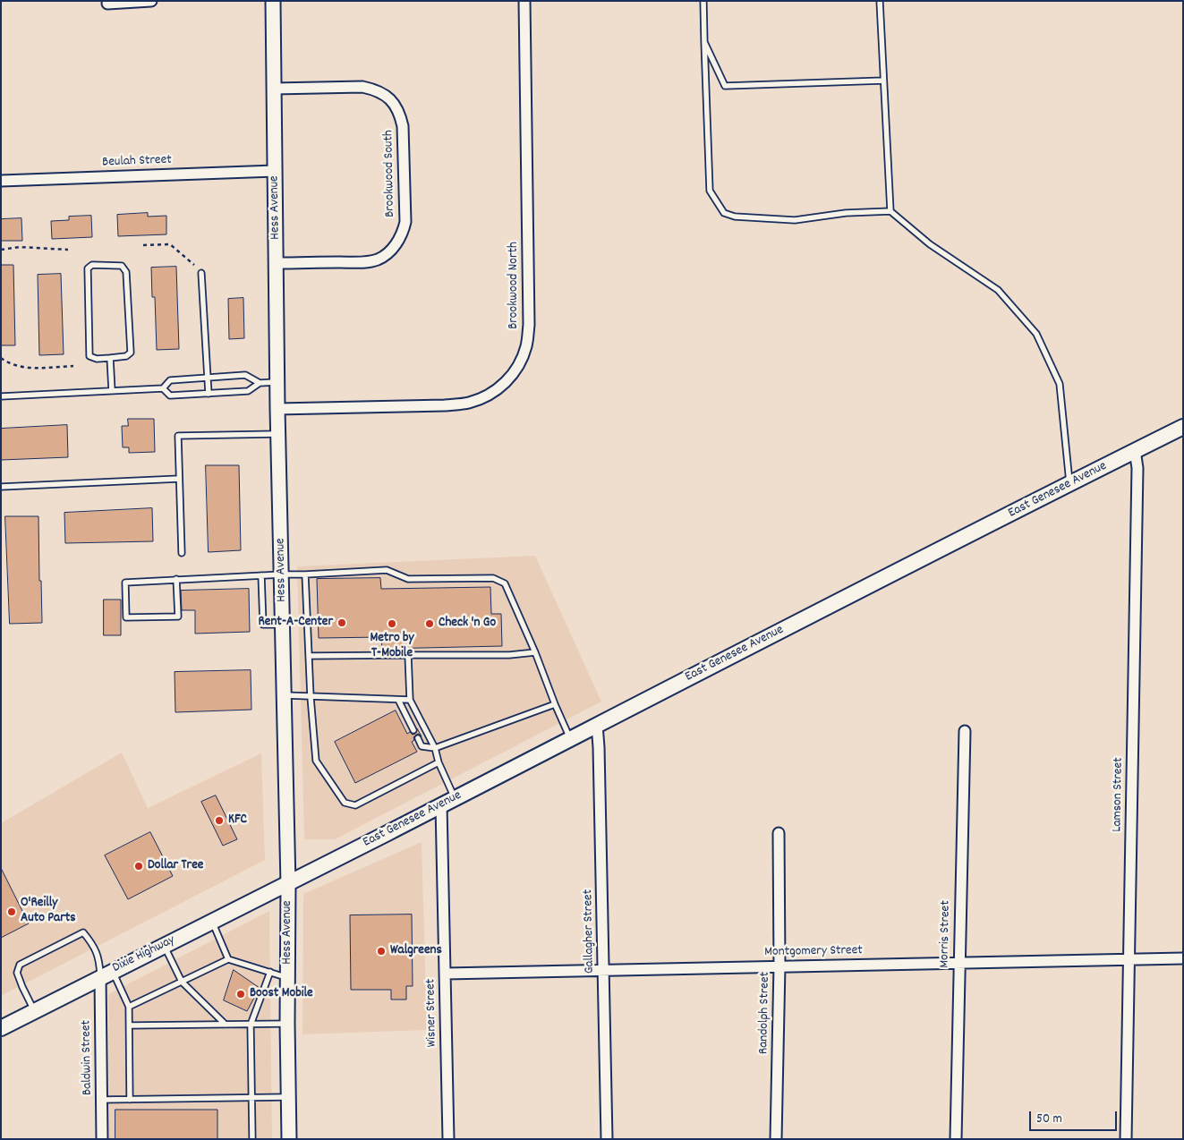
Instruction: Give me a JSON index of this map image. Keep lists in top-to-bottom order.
{
  "streets": {
    "main road": ["East Genesee Avenue", "Dixie Highway"],
    "street": [
      "Beulah Street",
      "Brookwood South",
      "Hess Avenue",
      "Brookwood North",
      "Lamson Street",
      "Gallagher Street",
      "Morris Street",
      "Montgomery Street",
      "Wisner Street",
      "Randolph Street",
      "Baldwin Street"
    ]
  },
  "crossings": [
    ["Beulah Street", "Hess Avenue"],
    ["Brookwood South", "Hess Avenue"],
    ["Hess Avenue", "Brookwood North"],
    ["Hess Avenue", "East Genesee Avenue"],
    ["Hess Avenue", "Dixie Highway"],
    ["East Genesee Avenue", "Lamson Street"],
    ["East Genesee Avenue", "Gallagher Street"],
    ["East Genesee Avenue", "Dixie Highway"],
    ["East Genesee Avenue", "Wisner Street"],
    ["Lamson Street", "Montgomery Street"],
    ["Gallagher Street", "Montgomery Street"],
    ["Morris Street", "Montgomery Street"],
    ["Montgomery Street", "Wisner Street"],
    ["Montgomery Street", "Randolph Street"],
    ["Dixie Highway", "Baldwin Street"]
  ],
  "places": [
    "Rent-A-Center",
    "Metro by T-Mobile",
    "Check 'n Go",
    "KFC",
    "Dollar Tree",
    "O'Reilly Auto Parts",
    "Walgreens",
    "Boost Mobile"
  ],
  "scale_bar": "50 m"
}
